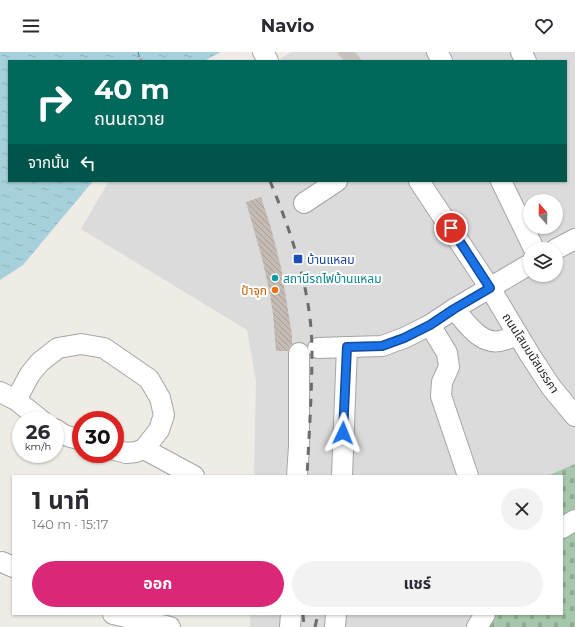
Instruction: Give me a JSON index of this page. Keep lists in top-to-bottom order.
{
  "streets": {
    "street": ["ถนนโสมมนัสมรรคา"]
  },
  "places": {
    "transit": ["บ้านแหลม"],
    "other": ["สถานีรถไฟบ้านแหลม", "ป้าจุก"]
  },
  "north": "top",
  "page": {
    "header": "Navio",
    "turn": ["40 m", "ถนนถวาย"],
    "then": "จากนั้น",
    "speed": "26 km/h",
    "limit": "30",
    "heading": ["1 นาที", "140 m · 15:17"],
    "buttons": ["ออก", "แชร์"]
  }
}
